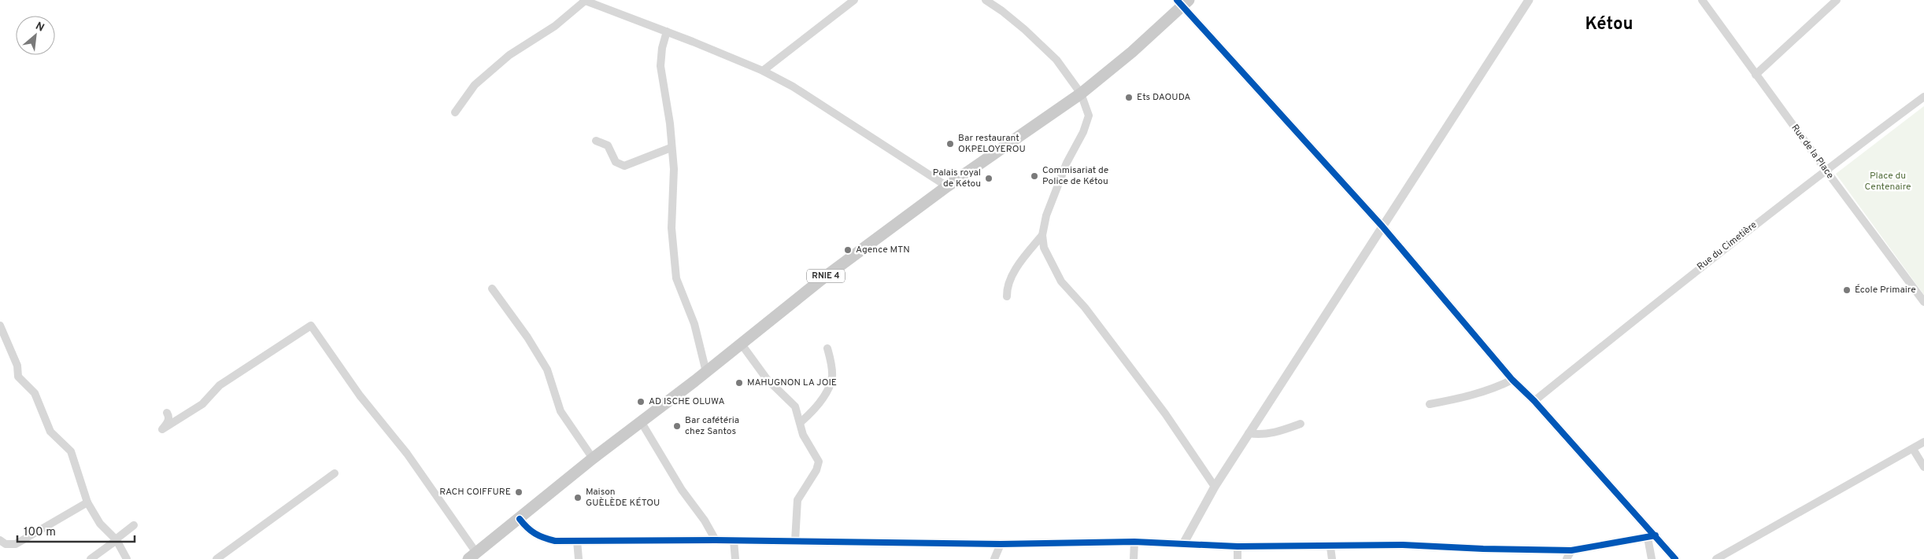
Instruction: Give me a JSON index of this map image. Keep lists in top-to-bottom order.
{
  "streets": {
    "main road": ["RNIE 4"],
    "street": ["Rue de la Place", "Rue du Cimetière"]
  },
  "crossings": [
    ["Rue de la Place", "Rue du Cimetière"]
  ],
  "districts": ["Kétou"],
  "parks": ["Place du Centenaire"],
  "places": [
    "Ets DAOUDA",
    "Bar restaurant OKPELOYEROU",
    "Commisariat de Police de Kétou",
    "Palais royal de Kétou",
    "Agence MTN",
    "École Primaire",
    "MAHUGNON LA JOIE",
    "AD ISCHE OLUWA",
    "Bar cafétéria chez Santos",
    "RACH COIFFURE",
    "Maison GUÈLÈDE KÉTOU"
  ],
  "scale_bar": "100 m",
  "north": "top right"
}
